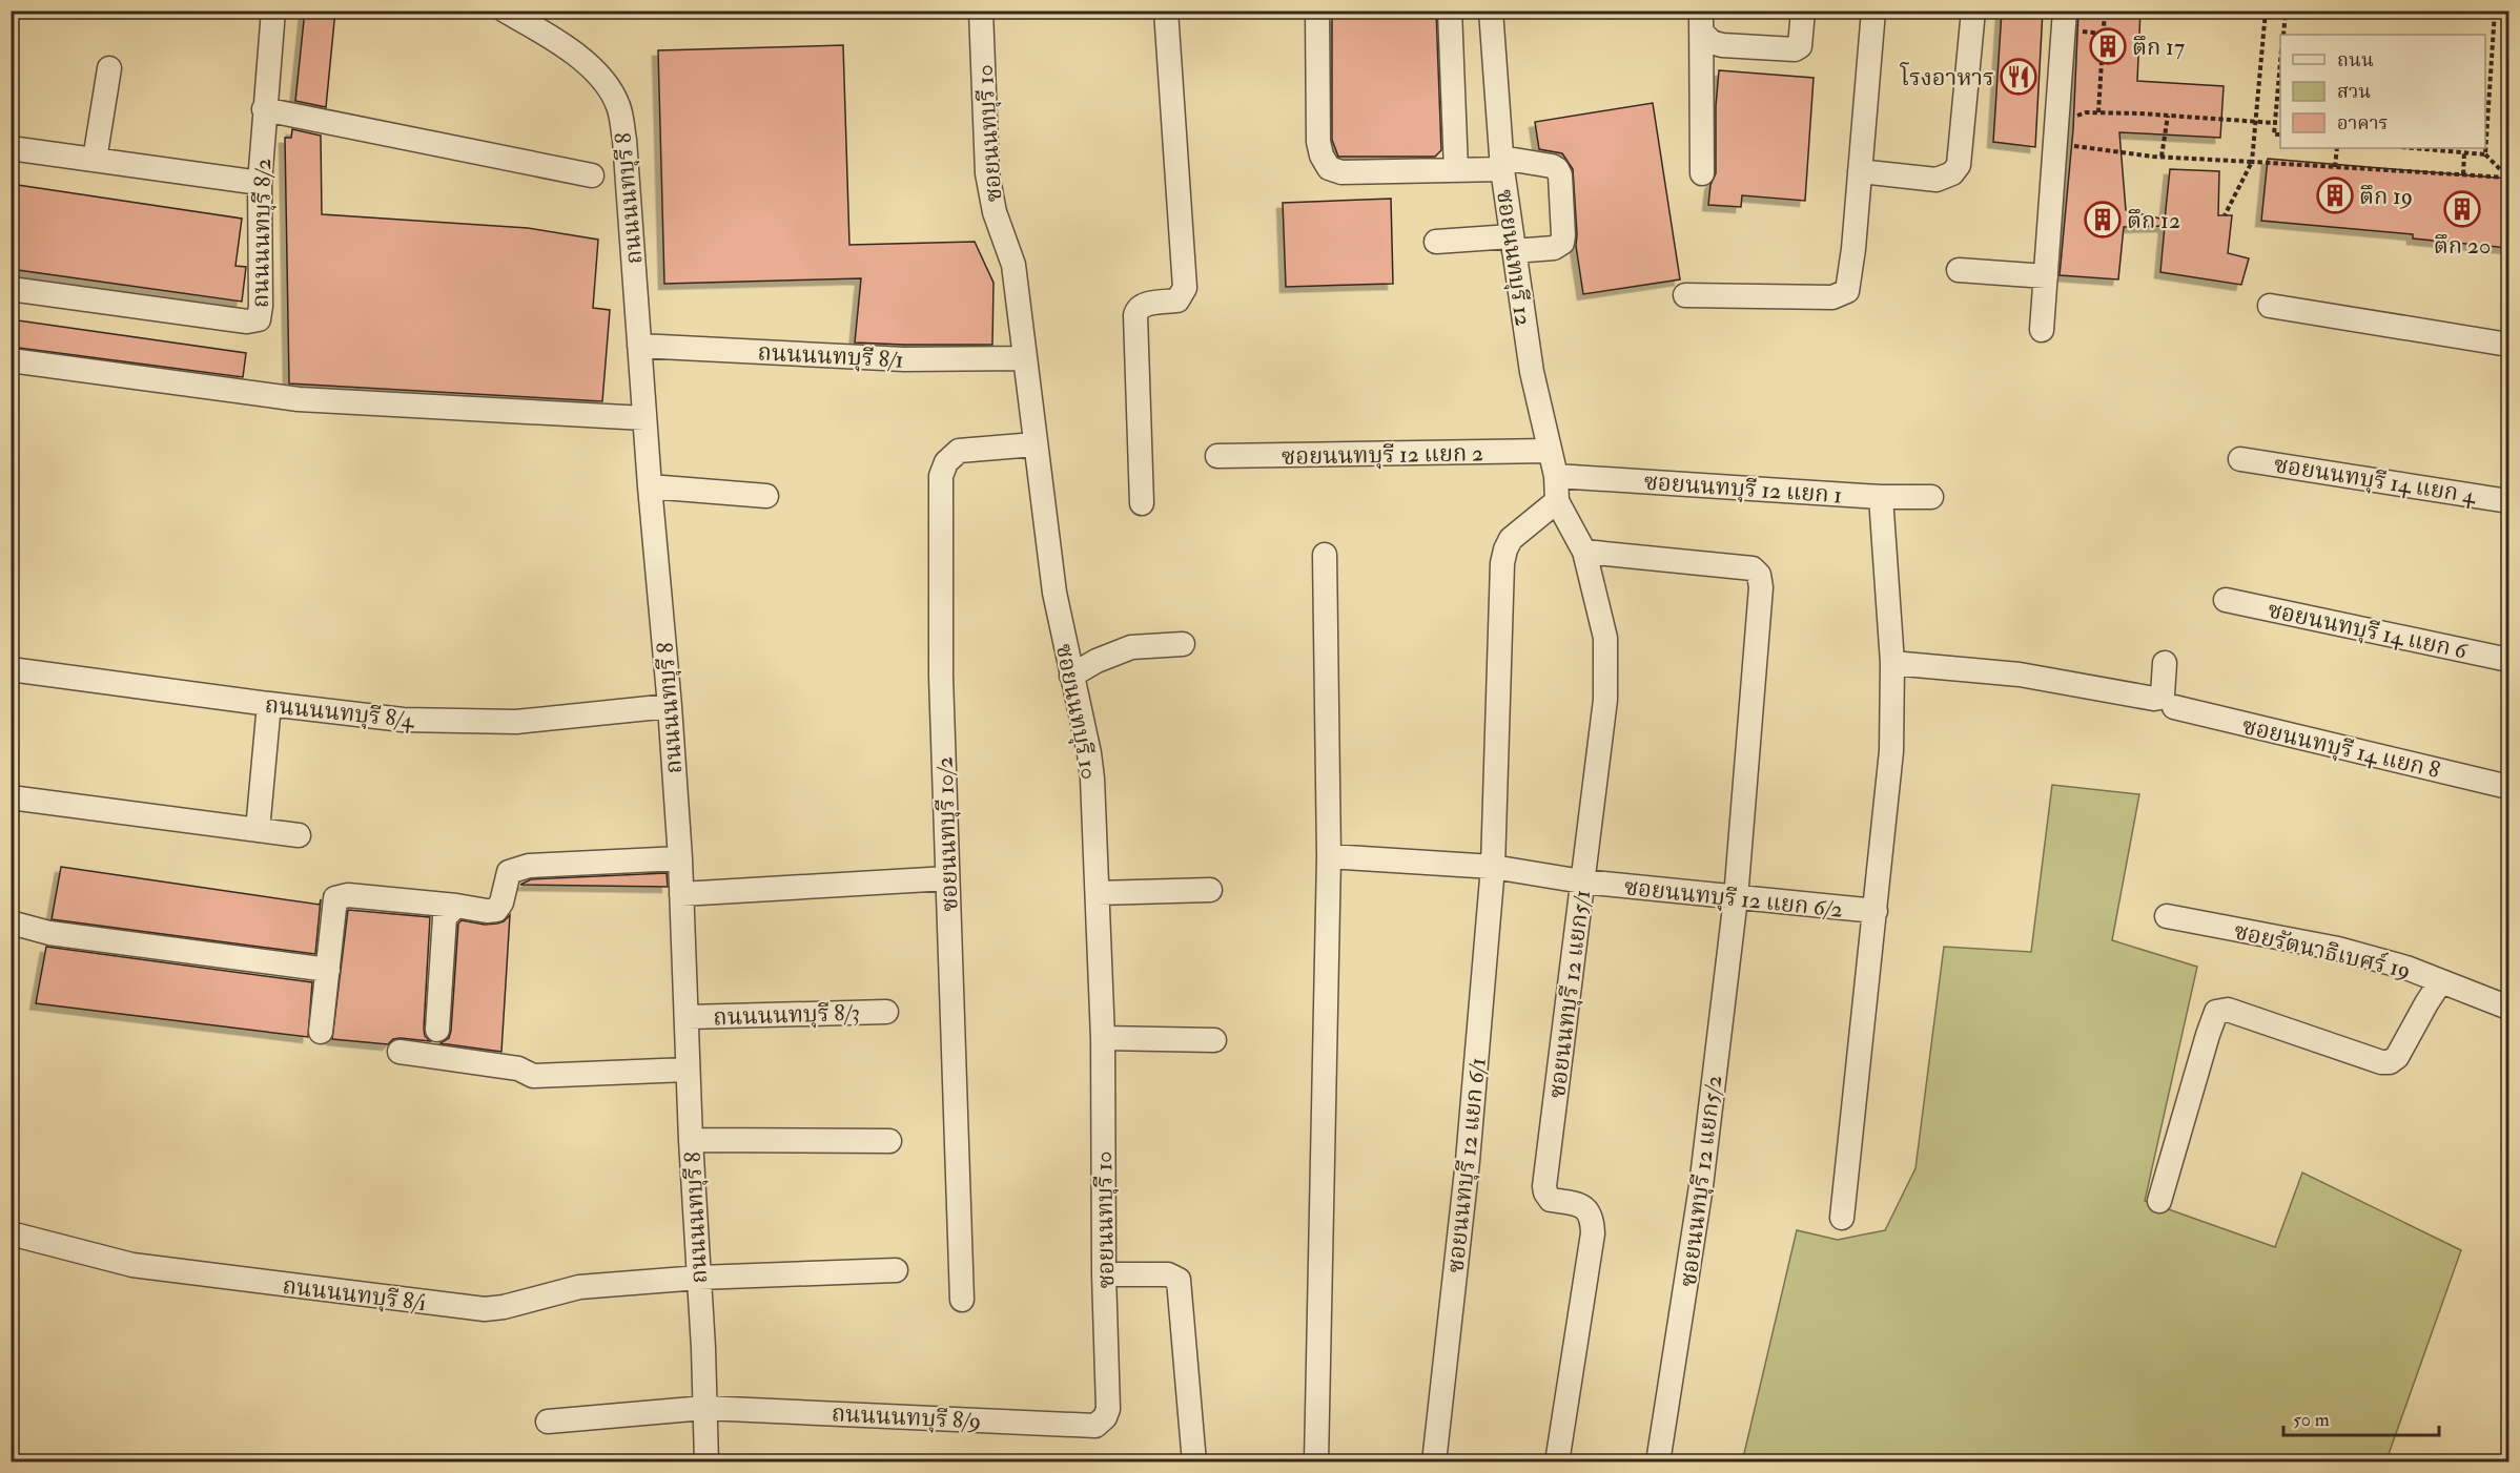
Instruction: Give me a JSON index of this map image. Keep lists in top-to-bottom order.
{
  "streets": {
    "street": [
      "ซอยนนทบุรี 10",
      "ถนนนนทบุรี 8",
      "ถนนนนทบุรี 8/2",
      "ซอยนนทบุรี 12",
      "ถนนนนทบุรี 8/1",
      "ซอยนนทบุรี 12 แยก 2",
      "ซอยนนทบุรี 14 แยก 4",
      "ซอยนนทบุรี 12 แยก 1",
      "ซอยนนทบุรี 14 แยก 6",
      "ถนนนนทบุรี 8/4",
      "ซอยนนทบุรี 14 แยก 8",
      "ซอยนนทบุรี 10/2",
      "ซอยนนทบุรี 12 แยก 6/2",
      "ซอยรัตนาธิเบศร์ 19",
      "ซอยนนทบุรี 12 แยก5/1",
      "ถนนนนทบุรี 8/3",
      "ซอยนนทบุรี 12 แยก 6/1",
      "ซอยนนทบุรี 12 แยก5/2",
      "ถนนนนทบุรี 8/i",
      "ถนนนนทบุรี 8/9"
    ]
  },
  "crossings": [
    ["ซอยนนทบุรี 10", "ถนนนนทบุรี 8/1"],
    ["ซอยนนทบุรี 10", "ซอยนนทบุรี 10/2"],
    ["ซอยนนทบุรี 10", "ถนนนนทบุรี 8/9"],
    ["ถนนนนทบุรี 8", "ถนนนนทบุรี 8/1"],
    ["ถนนนนทบุรี 8", "ถนนนนทบุรี 8/4"],
    ["ถนนนนทบุรี 8", "ถนนนนทบุรี 8/3"],
    ["ถนนนนทบุรี 8", "ถนนนนทบุรี 8/i"],
    ["ถนนนนทบุรี 8", "ถนนนนทบุรี 8/9"],
    ["ซอยนนทบุรี 12", "ซอยนนทบุรี 12 แยก 2"],
    ["ซอยนนทบุรี 12", "ซอยนนทบุรี 12 แยก 1"],
    ["ซอยนนทบุรี 12", "ซอยนนทบุรี 12 แยก5/1"],
    ["ซอยนนทบุรี 12", "ซอยนนทบุรี 12 แยก 6/1"],
    ["ซอยนนทบุรี 12 แยก 6/2", "ซอยนนทบุรี 12 แยก5/1"],
    ["ซอยนนทบุรี 12 แยก 6/2", "ซอยนนทบุรี 12 แยก 6/1"],
    ["ซอยนนทบุรี 12 แยก 6/2", "ซอยนนทบุรี 12 แยก5/2"],
    ["ซอยนนทบุรี 12 แยก5/1", "ซอยนนทบุรี 12 แยก 6/1"],
    ["ซอยนนทบุรี 12 แยก5/1", "ซอยนนทบุรี 12 แยก5/2"]
  ],
  "places": {
    "building": [
      "ตึก 17",
      "ตึก 19",
      "ตึก 20",
      "ตึก 12"
    ],
    "restaurant": ["โรงอาหาร"]
  },
  "legend": ["ถนน", "สวน", "อาคาร"],
  "scale_bar": "50 m"
}
